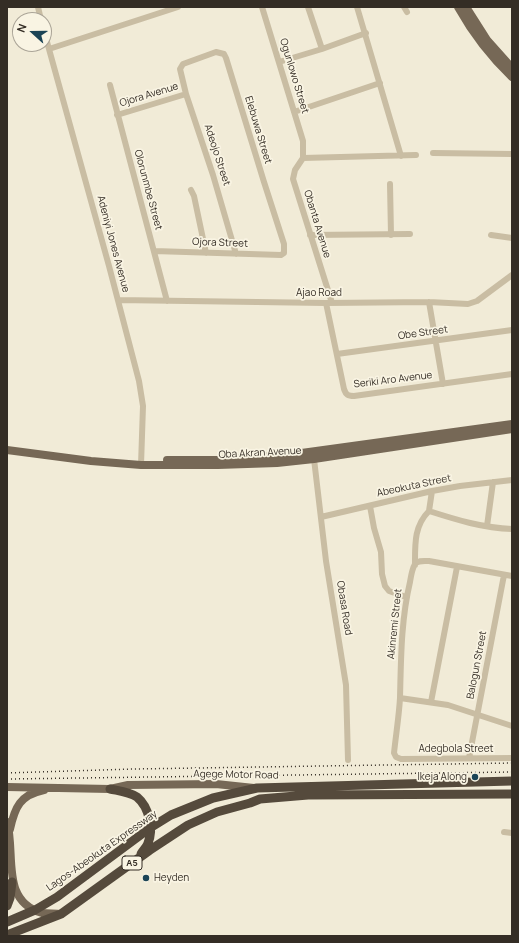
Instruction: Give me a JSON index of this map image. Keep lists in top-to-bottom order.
{
  "streets": {
    "highway": ["Agege Motor Road", "Lagos-Abeokuta Expressway", "A5"],
    "main road": ["Oba Akran Avenue"],
    "street": [
      "Ogunlowo Street",
      "Ojora Avenue",
      "Elebuwa Street",
      "Adeojo Street",
      "Olorunmbe Street",
      "Obanta Avenue",
      "Ojora Street",
      "Adeniyi Jones Avenue",
      "Ajao Road",
      "Obe Street",
      "Seriki Aro Avenue",
      "Abeokuta Street",
      "Obasa Road",
      "Akinremi Street",
      "Balogun Street",
      "Adegbola Street"
    ]
  },
  "crossings": [
    ["Ogunlowo Street", "Obanta Avenue"],
    ["Ojora Avenue", "Adeojo Street"],
    ["Ojora Avenue", "Olorunmbe Street"],
    ["Elebuwa Street", "Adeojo Street"],
    ["Elebuwa Street", "Ojora Street"],
    ["Adeojo Street", "Ojora Street"],
    ["Olorunmbe Street", "Ojora Street"],
    ["Olorunmbe Street", "Ajao Road"],
    ["Obanta Avenue", "Ajao Road"],
    ["Obanta Avenue", "Seriki Aro Avenue"],
    ["Adeniyi Jones Avenue", "Ajao Road"],
    ["Adeniyi Jones Avenue", "Oba Akran Avenue"],
    ["Ajao Road", "Seriki Aro Avenue"],
    ["Obe Street", "Seriki Aro Avenue"],
    ["Oba Akran Avenue", "Obasa Road"],
    ["Abeokuta Street", "Obasa Road"],
    ["Akinremi Street", "Adegbola Street"],
    ["Balogun Street", "Adegbola Street"],
    ["Agege Motor Road", "Lagos-Abeokuta Expressway"]
  ],
  "places": ["Ikeja Along", "Heyden"],
  "north": "left"
}
